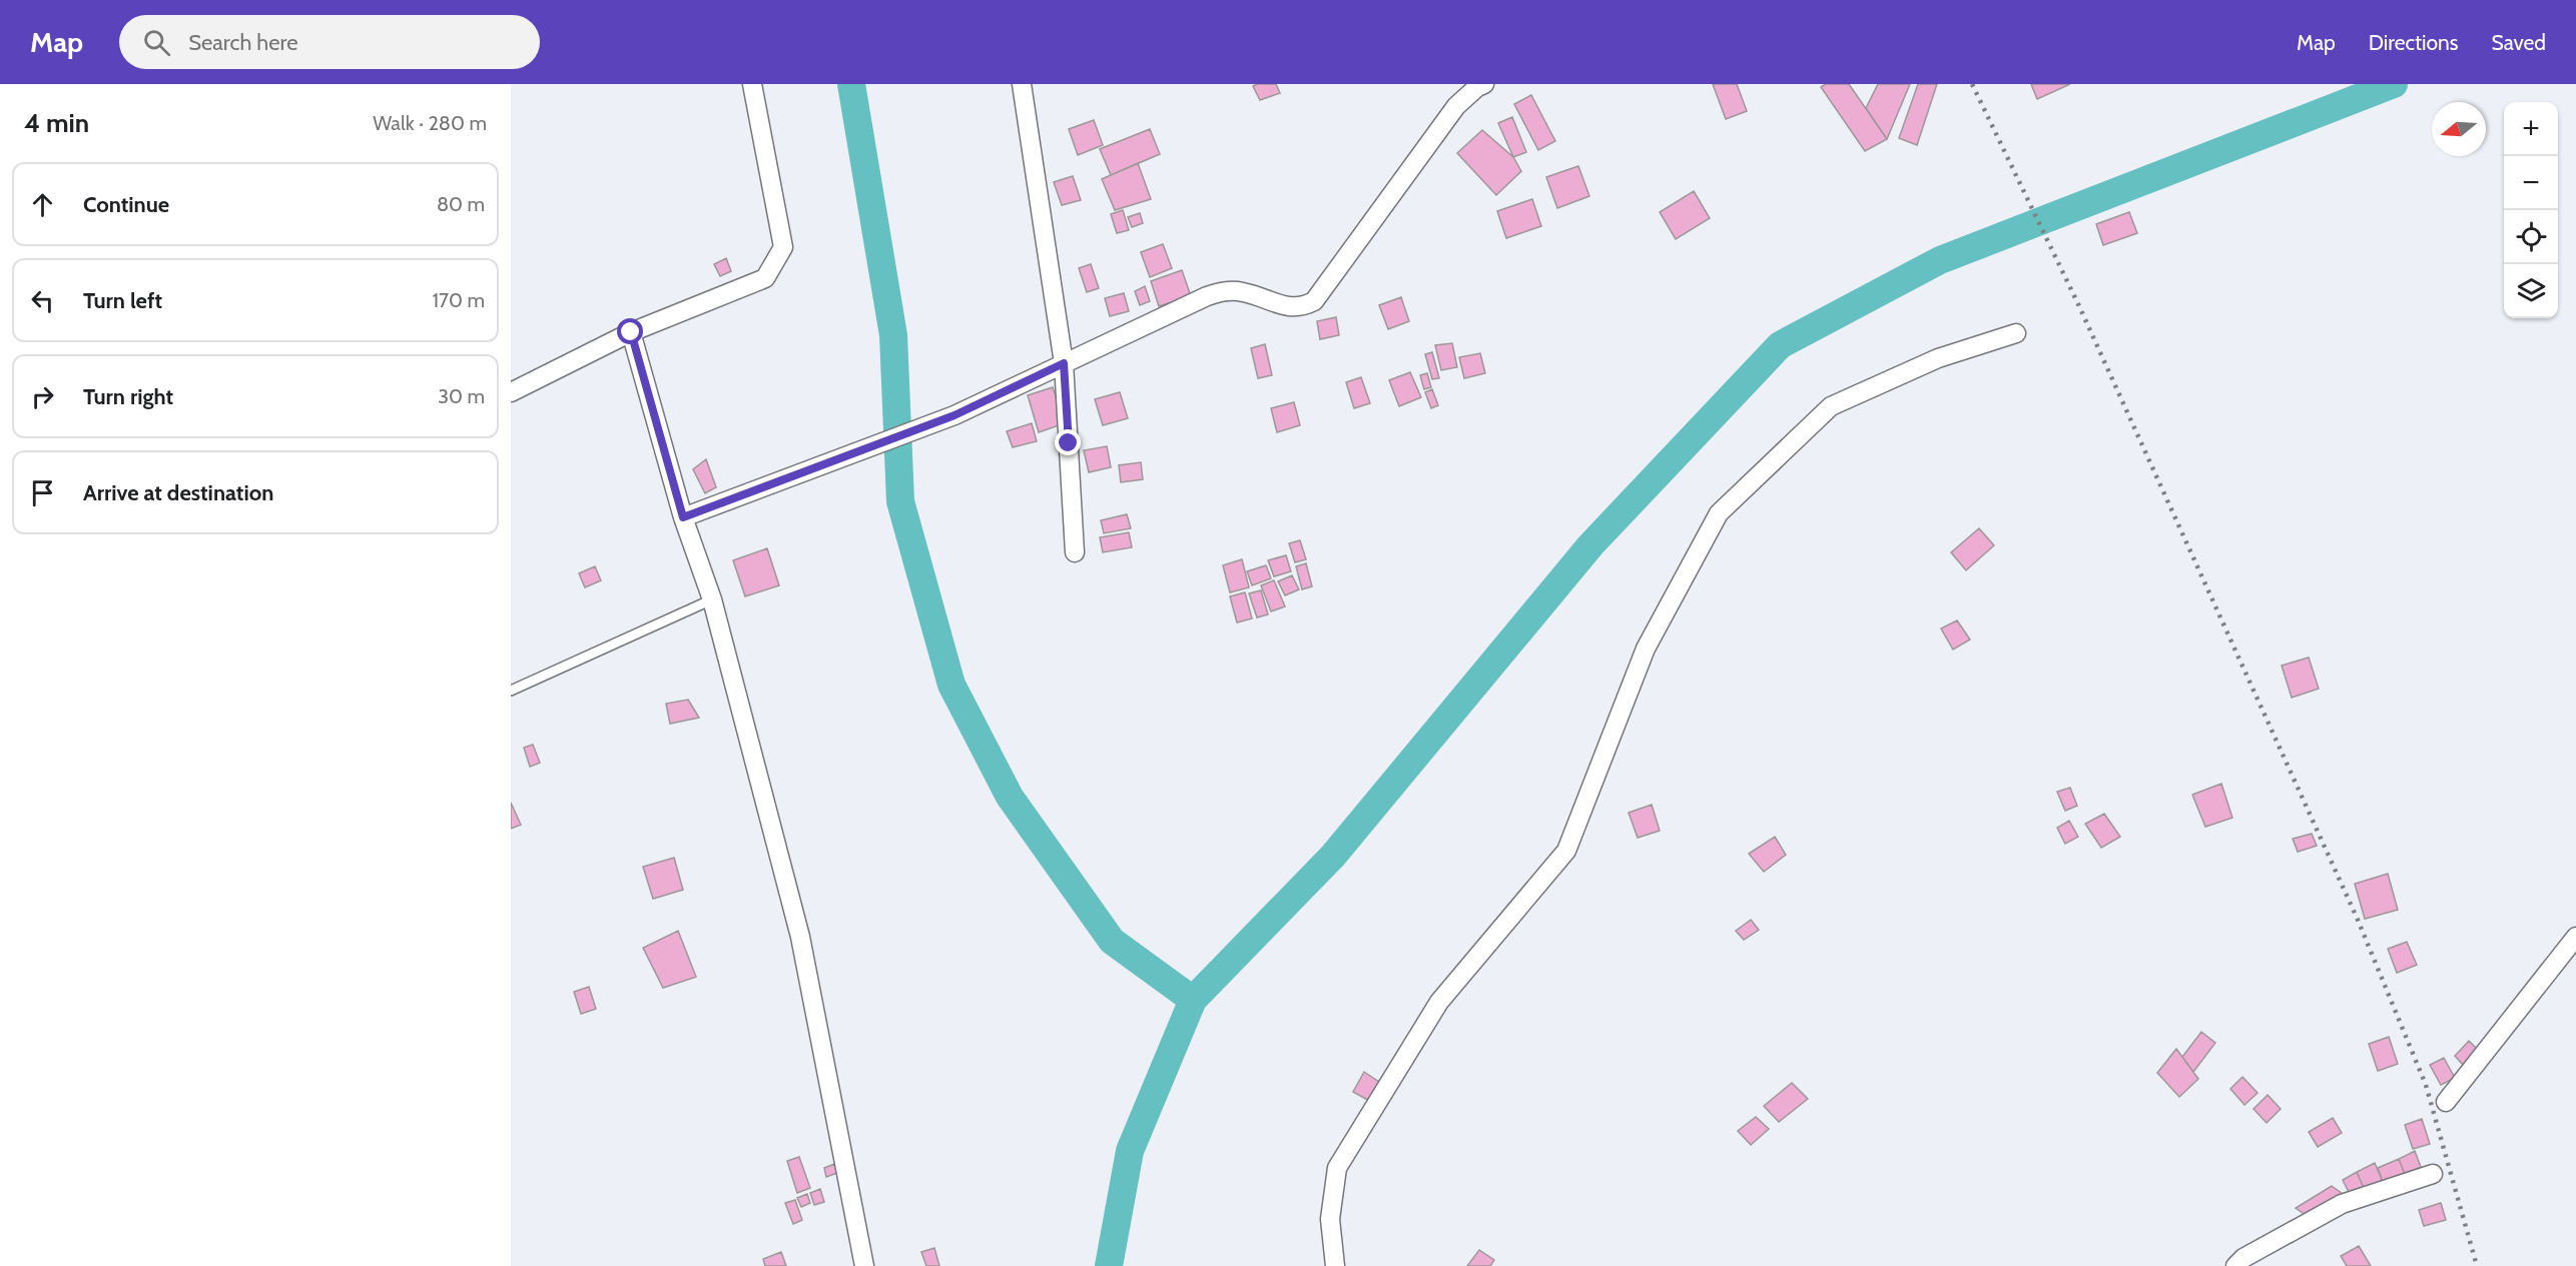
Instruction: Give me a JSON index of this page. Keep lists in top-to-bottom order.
{
  "north": "left",
  "page": {
    "header": "Map",
    "search": "Search here",
    "nav": ["Map", "Directions", "Saved"],
    "heading": ["4 min", "Walk · 280 m"],
    "map_buttons": ["+", "−"],
    "list": [
      ["Continue", "80 m"],
      ["Turn left", "170 m"],
      ["Turn right", "30 m"],
      "Arrive at destination"
    ]
  }
}
